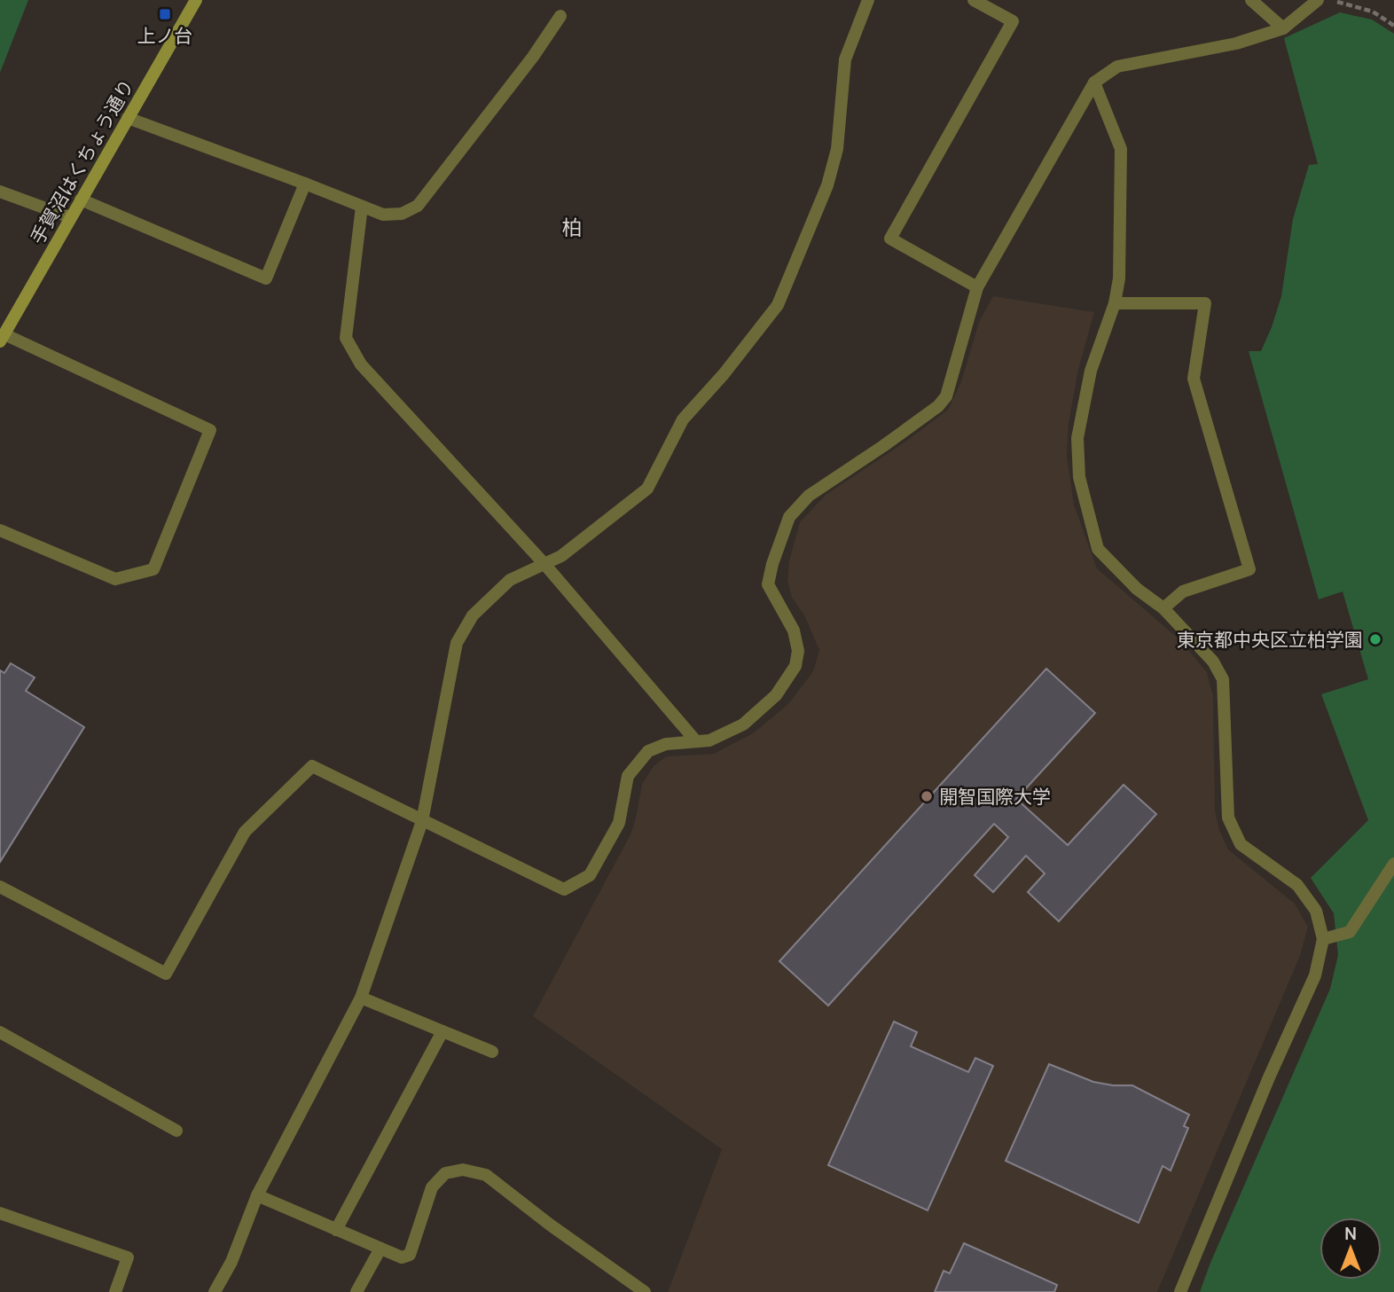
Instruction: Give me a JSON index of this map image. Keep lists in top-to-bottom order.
{
  "streets": {
    "street": ["手賀沼はくちょう通り"]
  },
  "districts": ["柏"],
  "places": {
    "transit": ["上ノ台"],
    "other": ["東京都中央区立柏学園", "開智国際大学"]
  },
  "north": "top"
}
